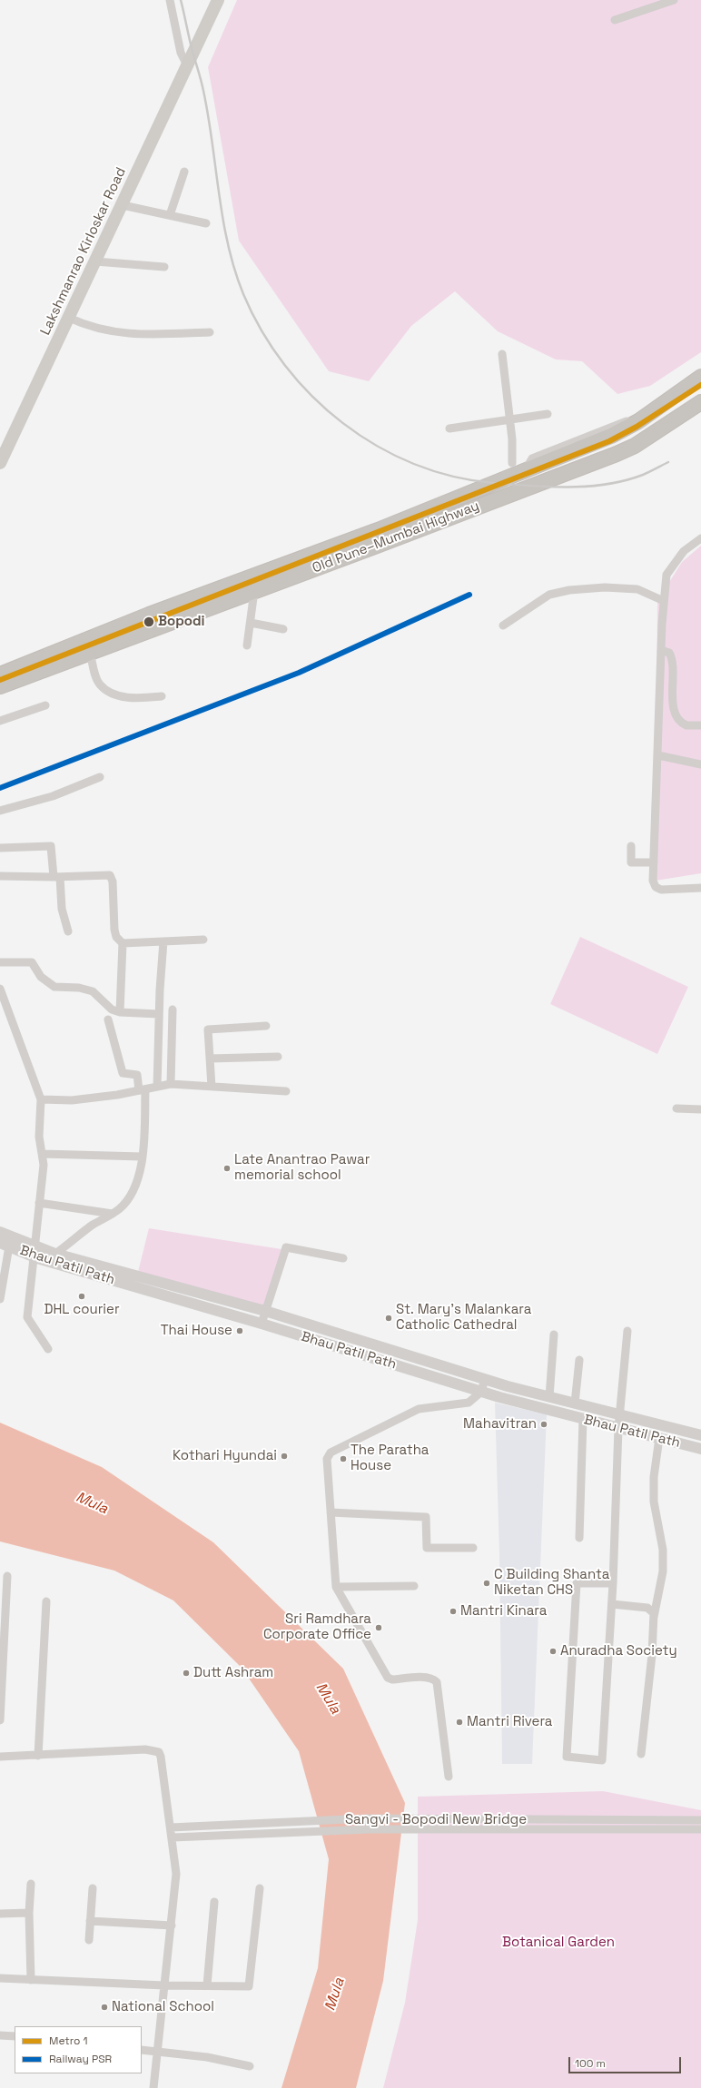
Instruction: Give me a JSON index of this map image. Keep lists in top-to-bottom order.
{
  "streets": {
    "highway": ["Old Pune–Mumbai Highway"],
    "main road": ["Lakshmanrao Kirloskar Road", "Bhau Patil Path"],
    "street": ["Sangvi - Bopodi New Bridge"]
  },
  "water": ["Mula"],
  "parks": ["Botanical Garden"],
  "places": [
    "Bopodi",
    "Late Anantrao Pawar memorial school",
    "DHL courier",
    "St. Mary's Malankara Catholic Cathedral",
    "Thai House",
    "Mahavitran",
    "Kothari Hyundai",
    "The Paratha House",
    "C Building Shanta Niketan CHS",
    "Mantri Kinara",
    "Sri Ramdhara Corporate Office",
    "Anuradha Society",
    "Dutt Ashram",
    "Mantri Rivera",
    "National School"
  ],
  "lines": ["metro line 1", "rail line PSR"],
  "legend": ["Metro 1", "Railway PSR"],
  "scale_bar": "100 m"
}
